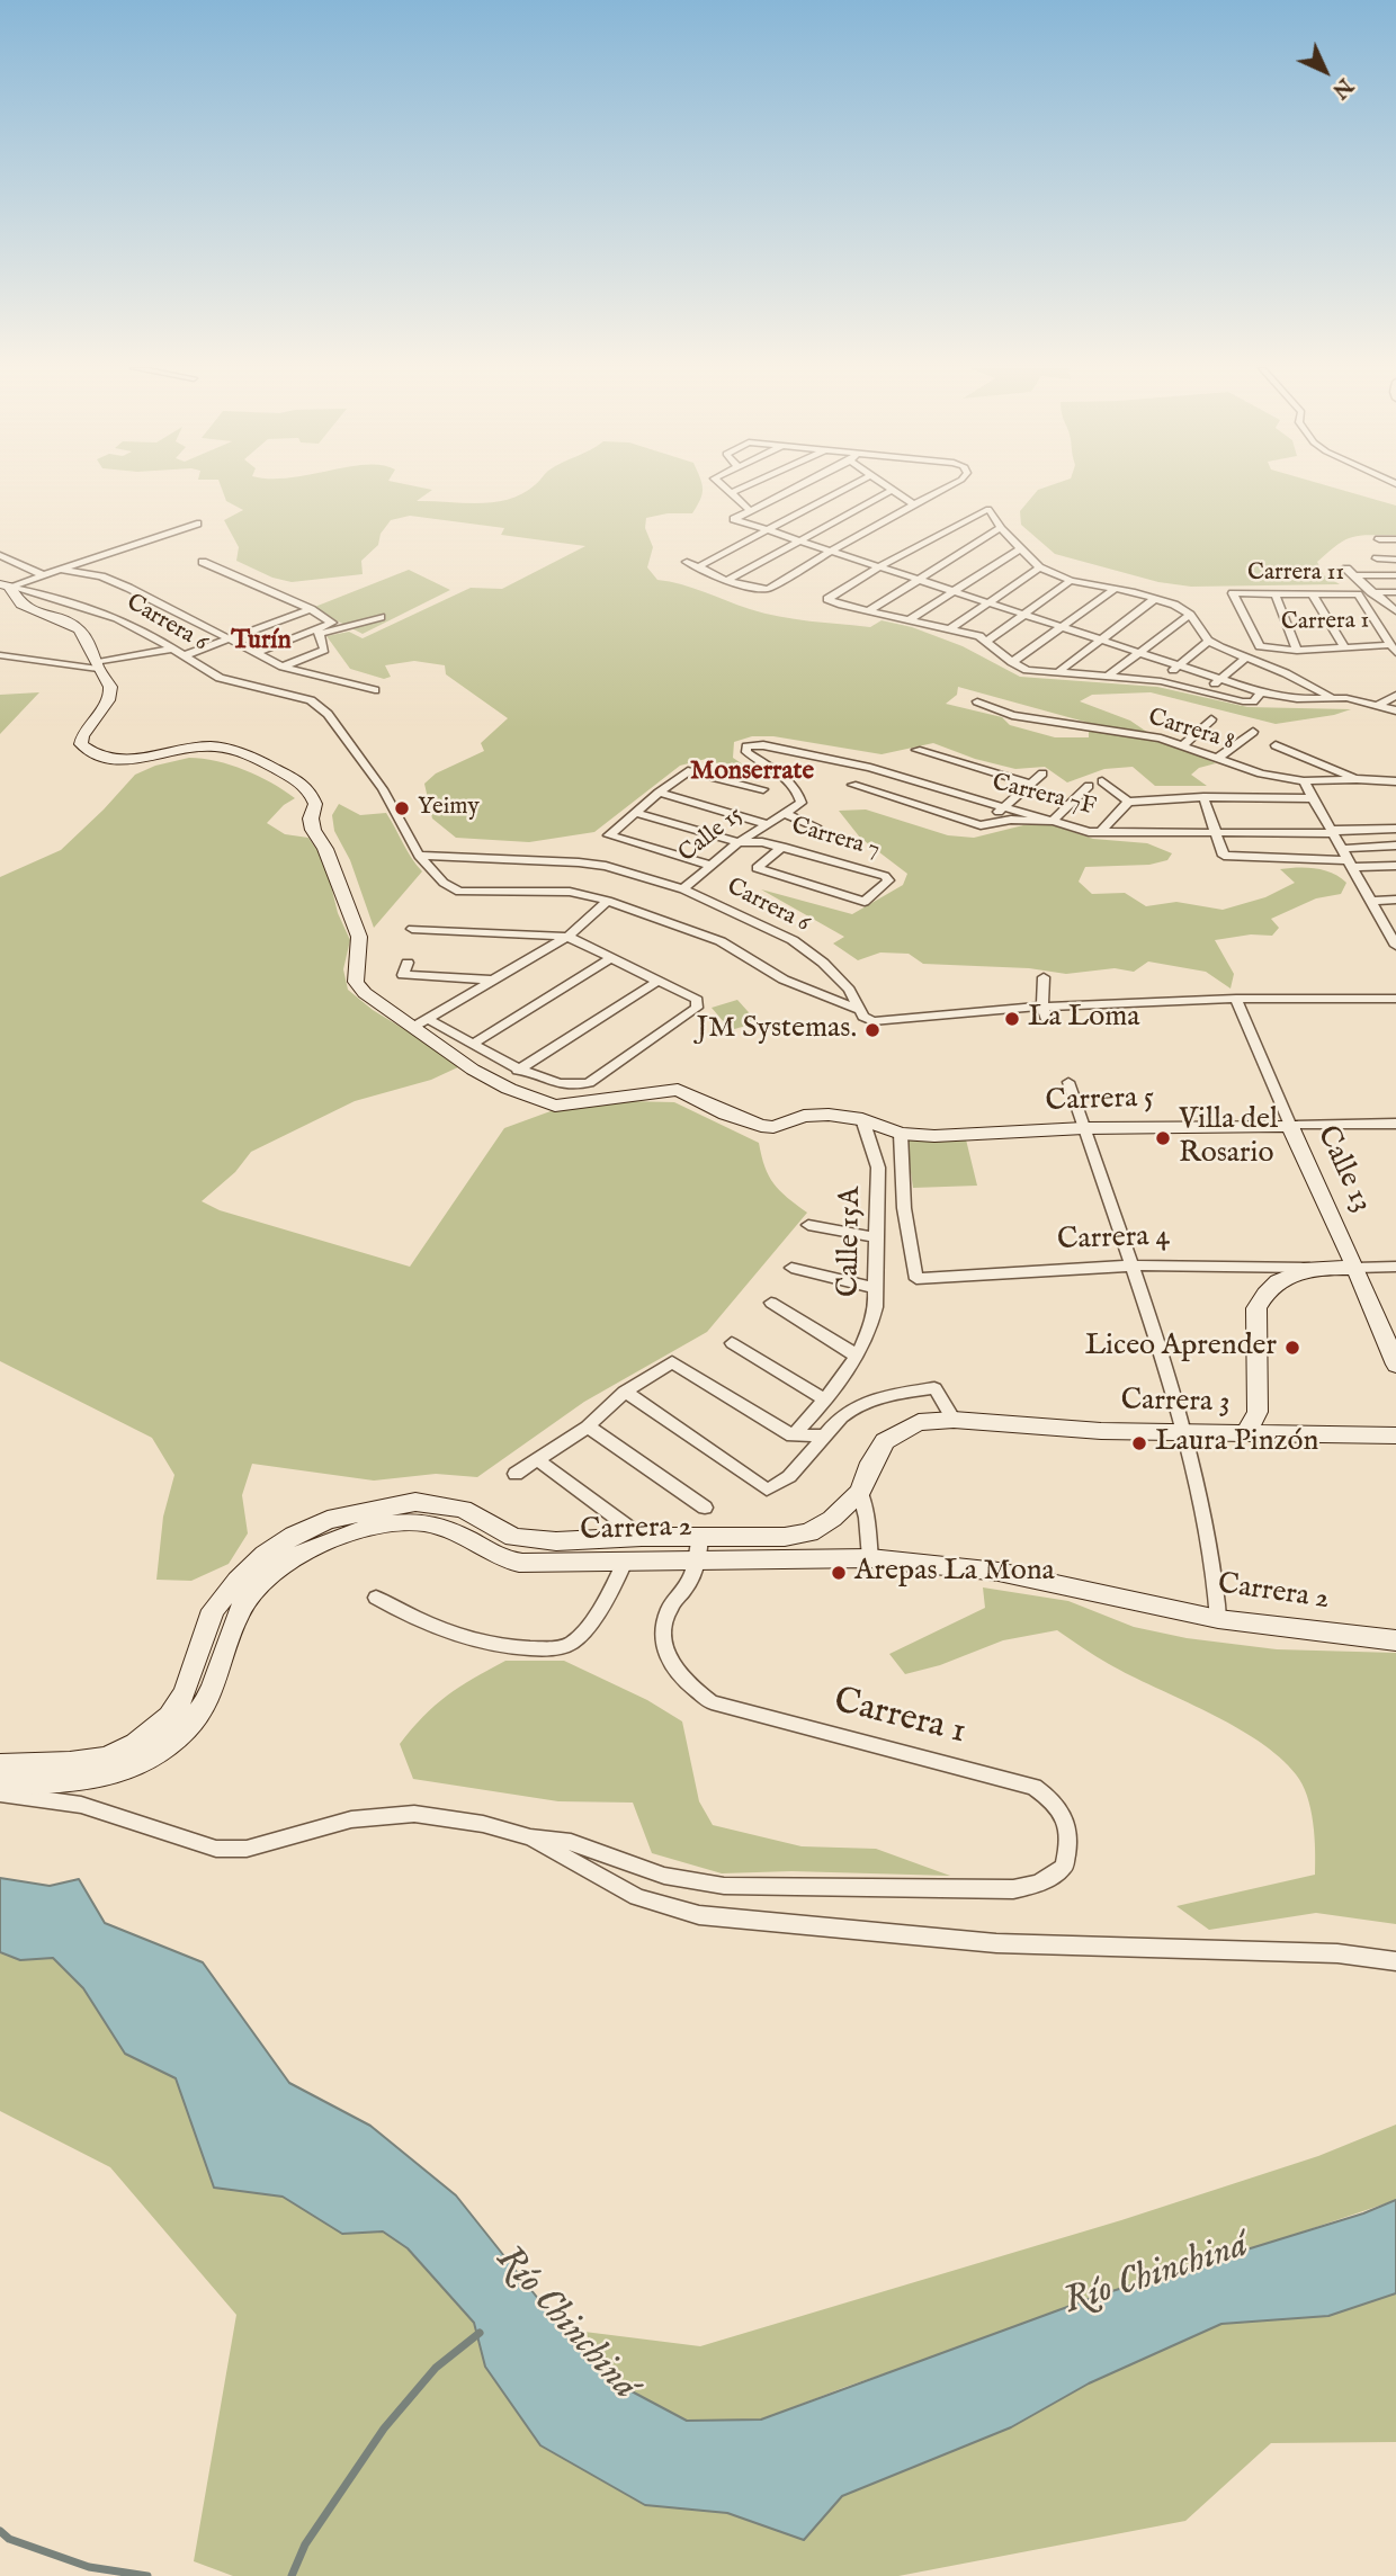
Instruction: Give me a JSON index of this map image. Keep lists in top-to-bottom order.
{
  "streets": {
    "street": [
      "Carrera 11",
      "Carrera 1",
      "Carrera 6",
      "Carrera 8",
      "Carrera 7F",
      "Calle 15",
      "Carrera 7",
      "Carrera 5",
      "Calle 13",
      "Carrera 4",
      "Calle 15A",
      "Carrera 3",
      "Carrera 2"
    ]
  },
  "crossings": [
    ["Carrera 11", "Carrera 1"],
    ["Carrera 1", "Carrera 2"],
    ["Carrera 6", "Calle 15"],
    ["Calle 15", "Carrera 7"],
    ["Carrera 5", "Calle 13"],
    ["Carrera 5", "Carrera 4"],
    ["Carrera 5", "Calle 15A"],
    ["Calle 13", "Carrera 4"],
    ["Carrera 4", "Carrera 3"]
  ],
  "districts": ["Turín", "Monserrate"],
  "water": ["Río Chinchiná"],
  "places": [
    "Yeimy",
    "La Loma",
    "JM Systemas.",
    "Villa del Rosario",
    "Liceo Aprender",
    "Laura Pinzón",
    "Arepas La Mona"
  ],
  "north": "bottom right"
}
